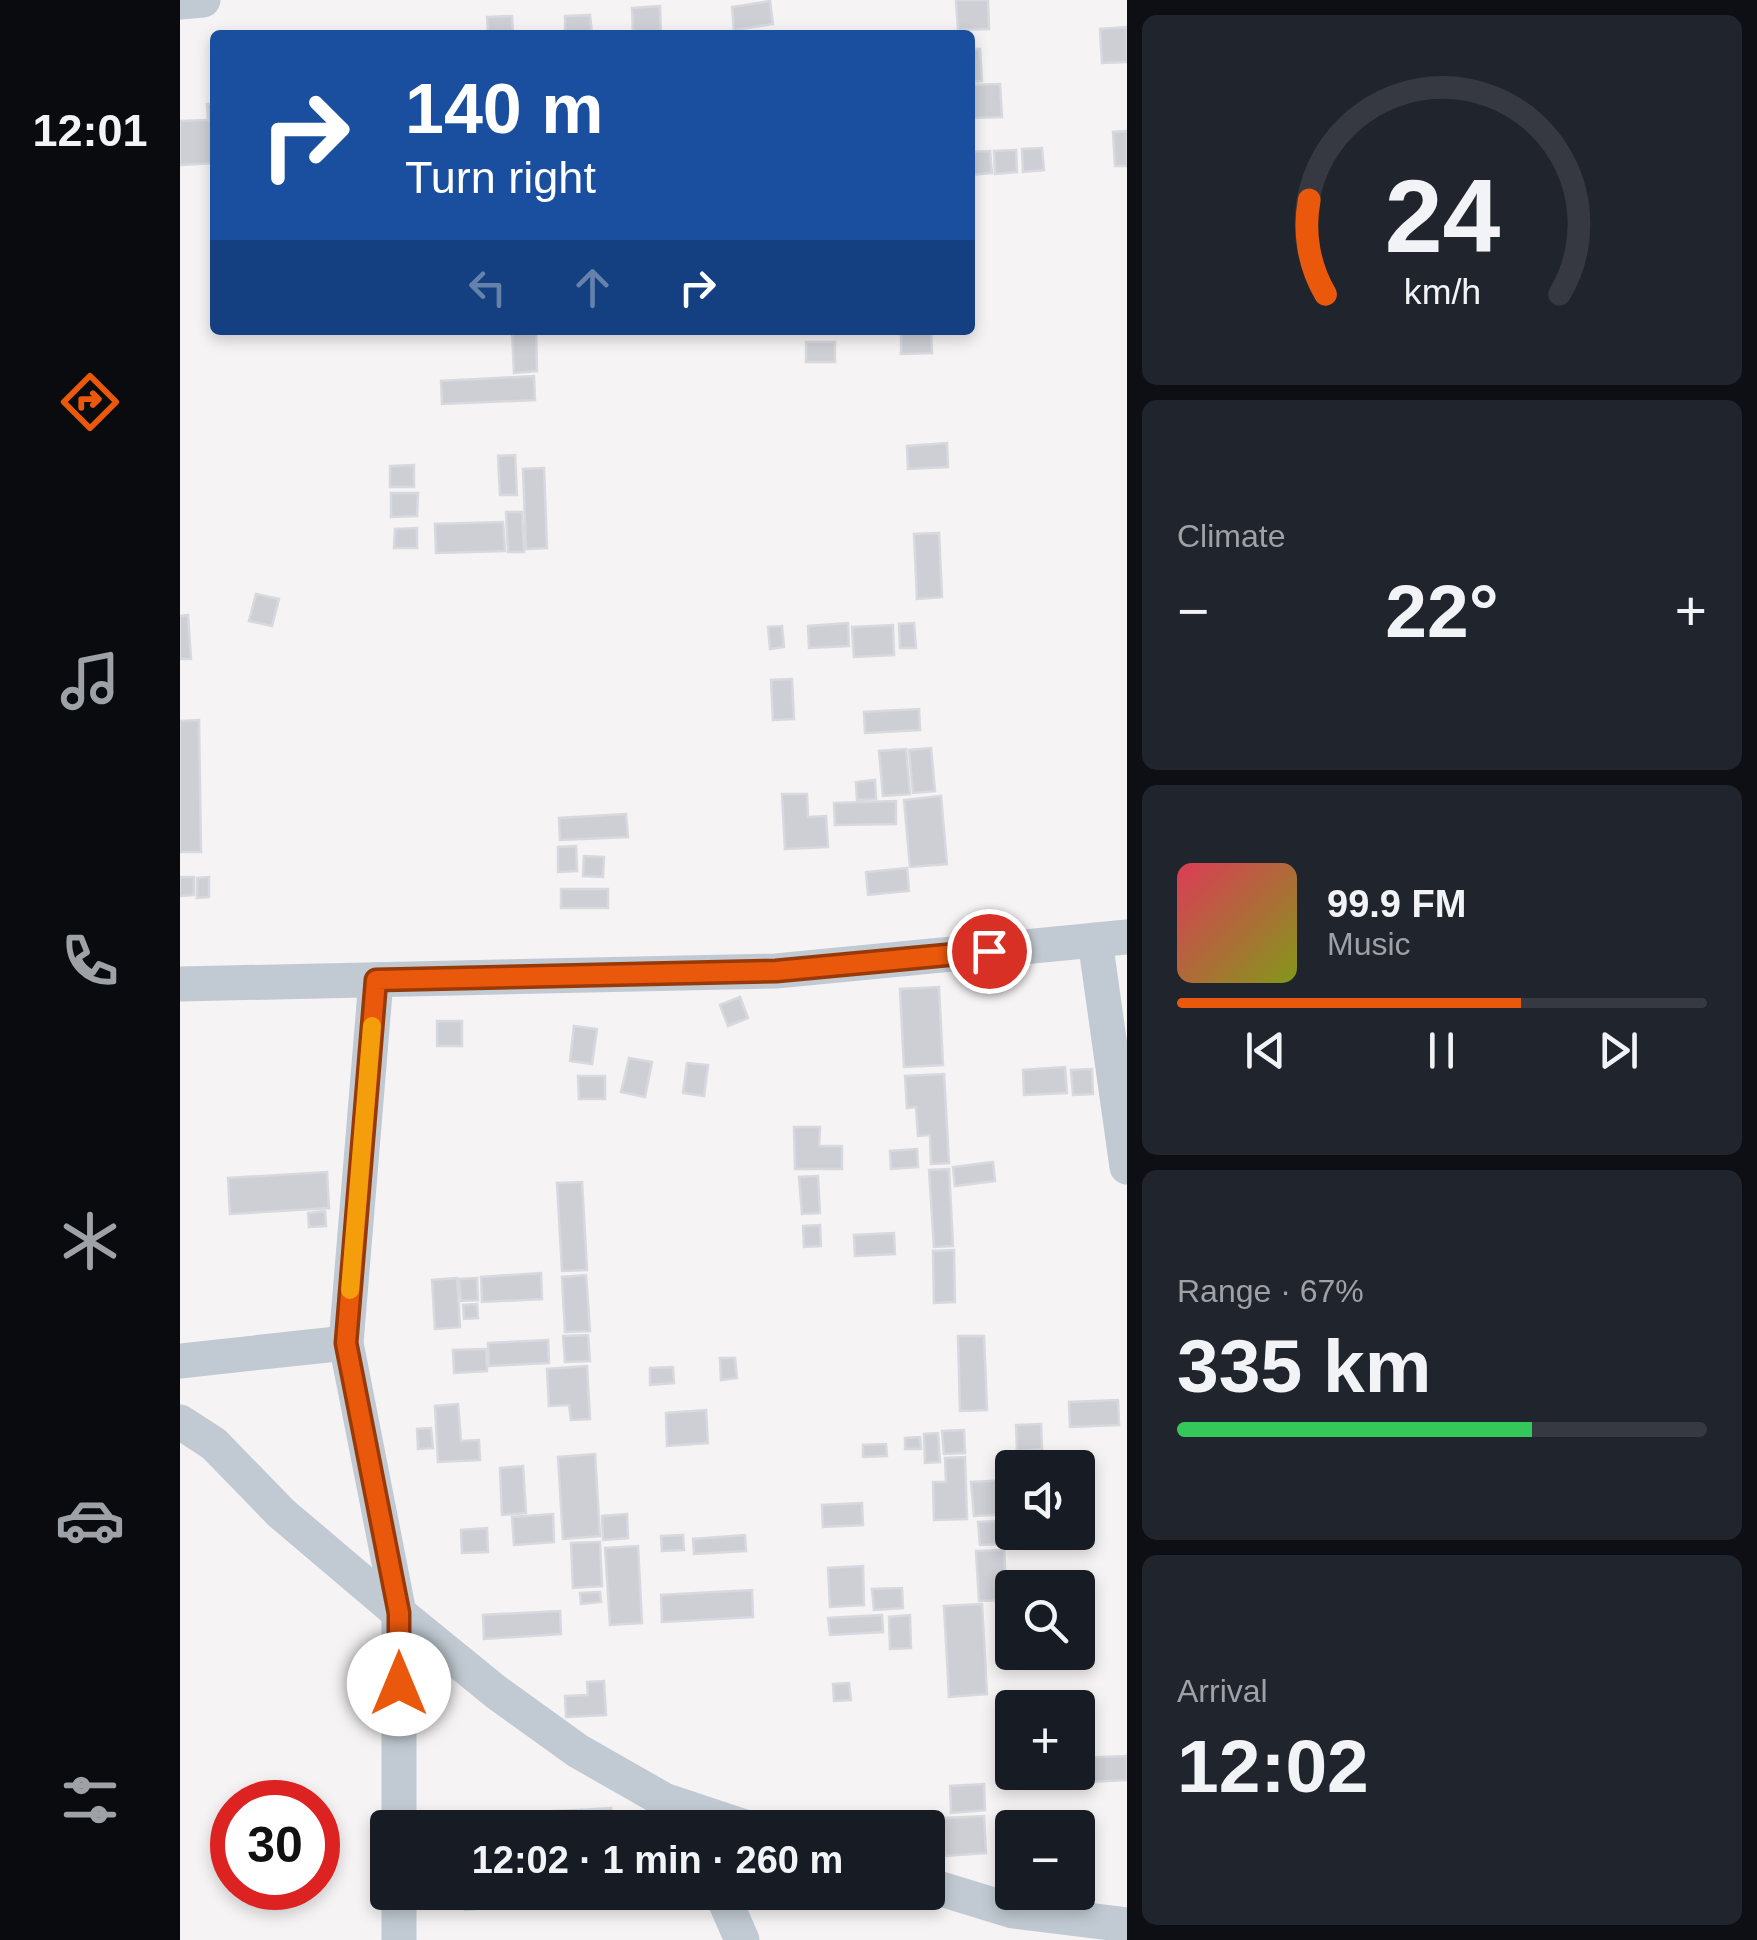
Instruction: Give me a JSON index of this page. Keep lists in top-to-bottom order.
{
  "page": {
    "tabs": "12:01",
    "turn": ["140 m", "Turn right"],
    "tile": [
      "Climate",
      ["Range · 67%", "335 km"],
      ["Arrival", "12:02"]
    ],
    "heat": ["−", "22°", "+"],
    "song": ["99.9 FM", "Music"],
    "map_buttons": ["+", "−"],
    "limit": "30",
    "trip": "12:02 · 1 min · 260 m",
    "gauge": ["24", "km/h"]
  }
}
